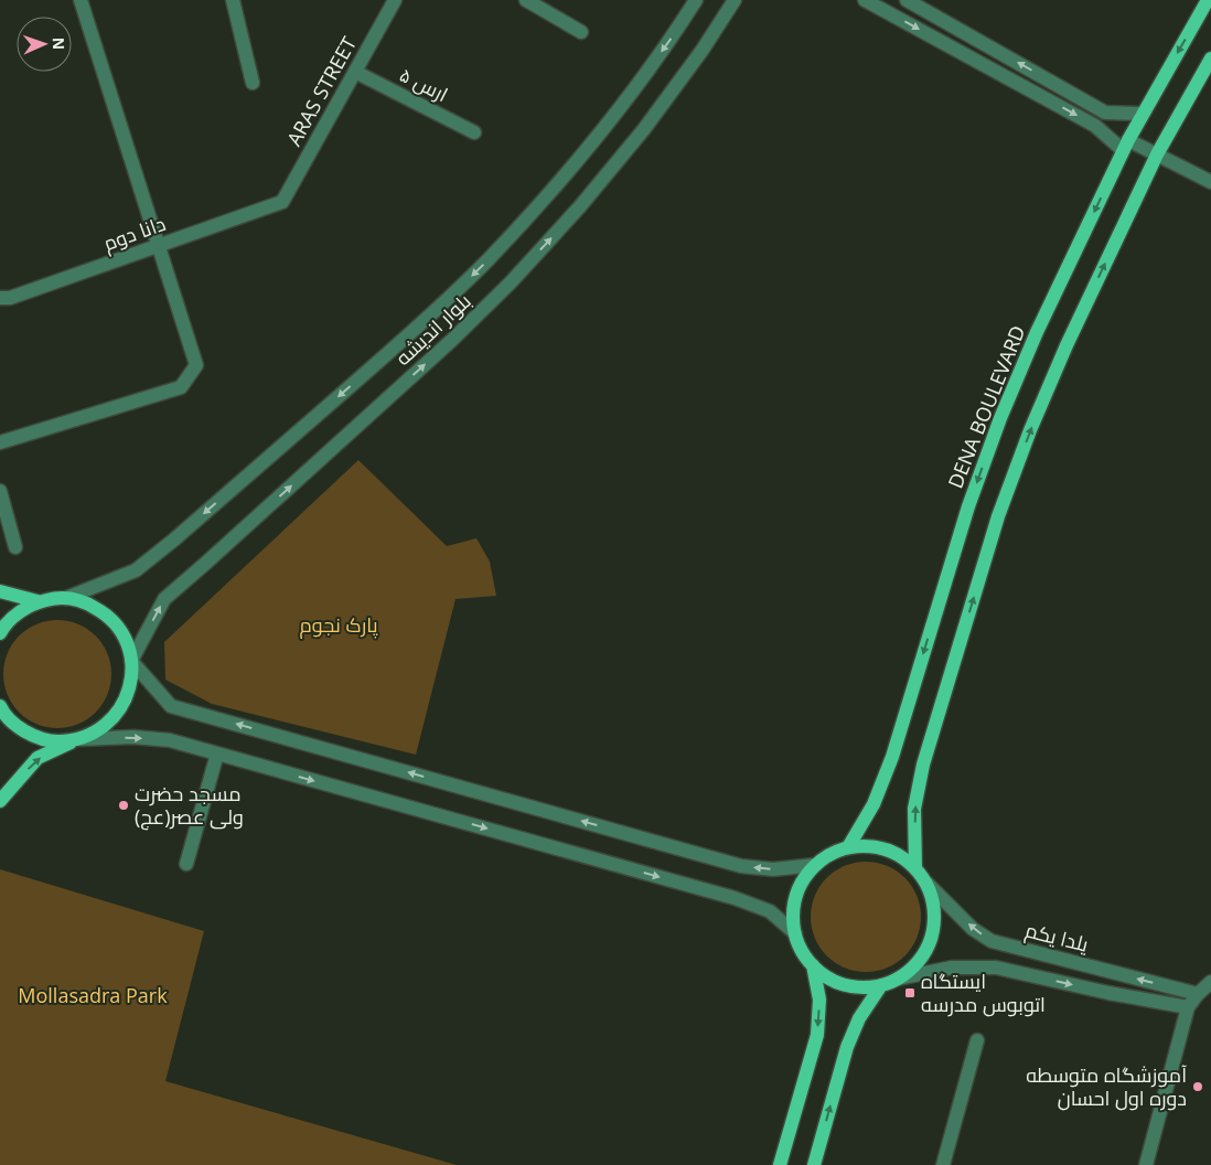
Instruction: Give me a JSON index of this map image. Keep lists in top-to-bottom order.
{
  "streets": {
    "main road": ["DENA BOULEVARD"],
    "street": [
      "ارس ۵",
      "ARAS STREET",
      "دانا دوم",
      "بلوار اندیشه",
      "یلدا یکم"
    ]
  },
  "crossings": [
    ["ارس ۵", "ARAS STREET"],
    ["ARAS STREET", "دانا دوم"],
    ["DENA BOULEVARD", "یلدا یکم"]
  ],
  "parks": ["پارک نجوم", "Mollasadra Park"],
  "places": {
    "other": ["مسجد حضرت ولی عصر(عج)", "آموزشگاه متوسطه دوره اول احسان"],
    "transit": ["ایستگاه اتوبوس مدرسه"]
  },
  "north": "right"
}
